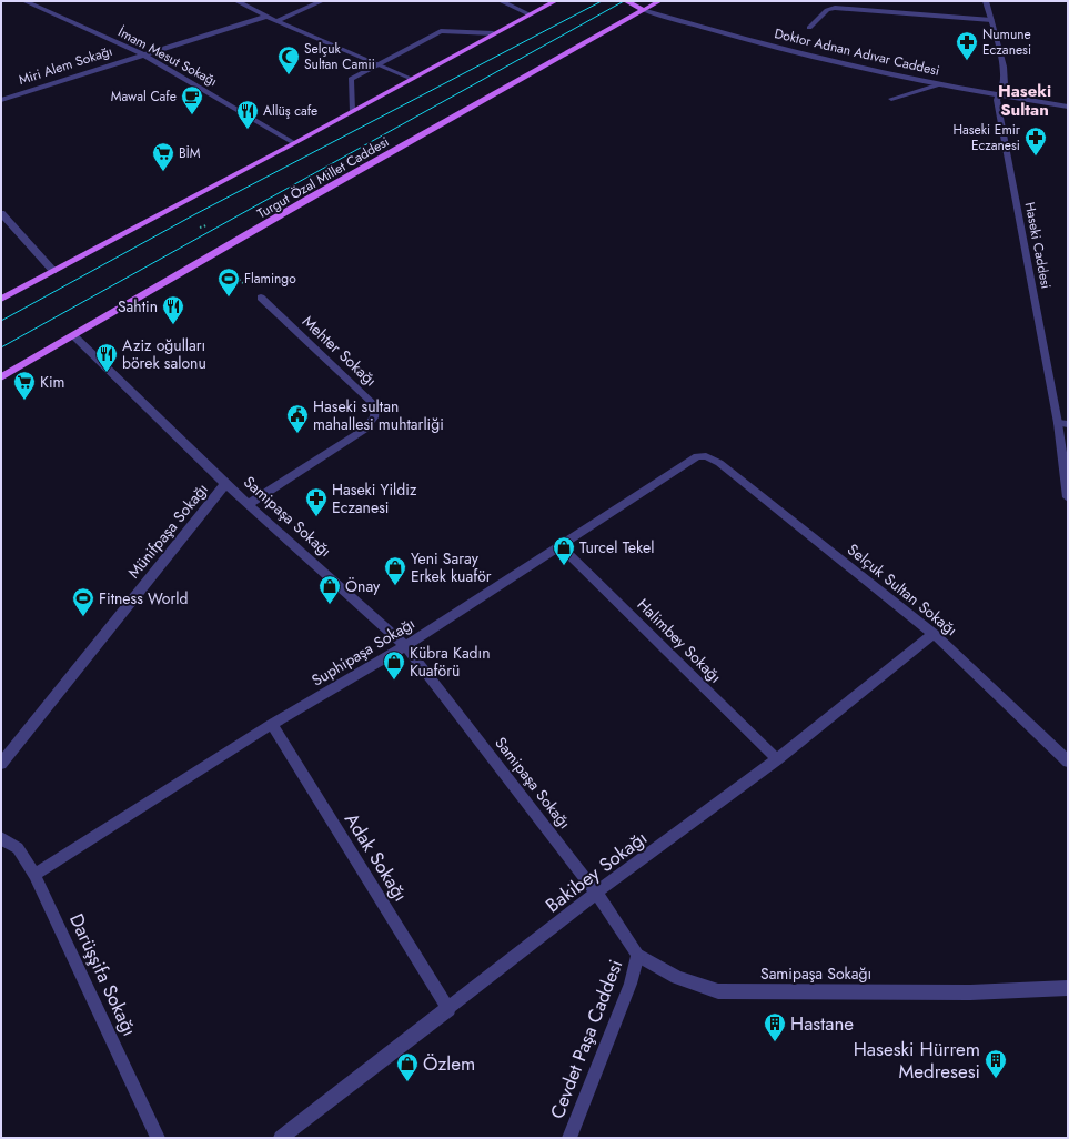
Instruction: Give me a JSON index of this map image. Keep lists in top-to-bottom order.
{
  "streets": {
    "main road": ["Turgut Özal Millet Caddesi"],
    "street": [
      "Doktor Adnan Adıvar Caddesi",
      "İmam Mesut Sokağı",
      "Miri Alem Sokağı",
      "Haseki Caddesi",
      "Mehter Sokağı",
      "Samipaşa Sokağı",
      "Münifpaşa Sokağı",
      "Selçuk Sultan Sokağı",
      "Halimbey Sokağı",
      "Suphipaşa Sokağı",
      "Adak Sokağı",
      "Bakibey Sokağı",
      "Darüşşifa Sokağı",
      "Cevdet Paşa Caddesi"
    ]
  },
  "crossings": [
    ["Doktor Adnan Adıvar Caddesi", "Turgut Özal Millet Caddesi"],
    ["Doktor Adnan Adıvar Caddesi", "Haseki Caddesi"],
    ["İmam Mesut Sokağı", "Miri Alem Sokağı"],
    ["Turgut Özal Millet Caddesi", "Samipaşa Sokağı"],
    ["Mehter Sokağı", "Samipaşa Sokağı"],
    ["Samipaşa Sokağı", "Münifpaşa Sokağı"],
    ["Samipaşa Sokağı", "Suphipaşa Sokağı"],
    ["Samipaşa Sokağı", "Bakibey Sokağı"],
    ["Samipaşa Sokağı", "Cevdet Paşa Caddesi"],
    ["Selçuk Sultan Sokağı", "Suphipaşa Sokağı"],
    ["Selçuk Sultan Sokağı", "Bakibey Sokağı"],
    ["Halimbey Sokağı", "Suphipaşa Sokağı"],
    ["Halimbey Sokağı", "Bakibey Sokağı"],
    ["Suphipaşa Sokağı", "Adak Sokağı"],
    ["Suphipaşa Sokağı", "Darüşşifa Sokağı"],
    ["Adak Sokağı", "Bakibey Sokağı"]
  ],
  "districts": ["Haseki Sultan"],
  "places": {
    "pharmacy": ["Numune Eczanesi", "Haseki Emir Eczanesi", "Haseki Yildiz Eczanesi"],
    "mosque": ["Selçuk Sultan Camii"],
    "cafe": ["Mawal Cafe"],
    "restaurant": ["Allüş cafe", "Sahtin", "Aziz oğulları börek salonu"],
    "supermarket": ["BİM", "Kim"],
    "sports": ["Flamingo", "Fitness World"],
    "public building": ["Haseki sultan mahallesi muhtarliği"],
    "shop": [
      "Turcel Tekel",
      "Yeni Saray Erkek kuaför",
      "Önay",
      "Kübra Kadın Kuaförü",
      "Özlem"
    ],
    "building": ["Hastane", "Haseski Hürrem Medresesi"]
  }
}
